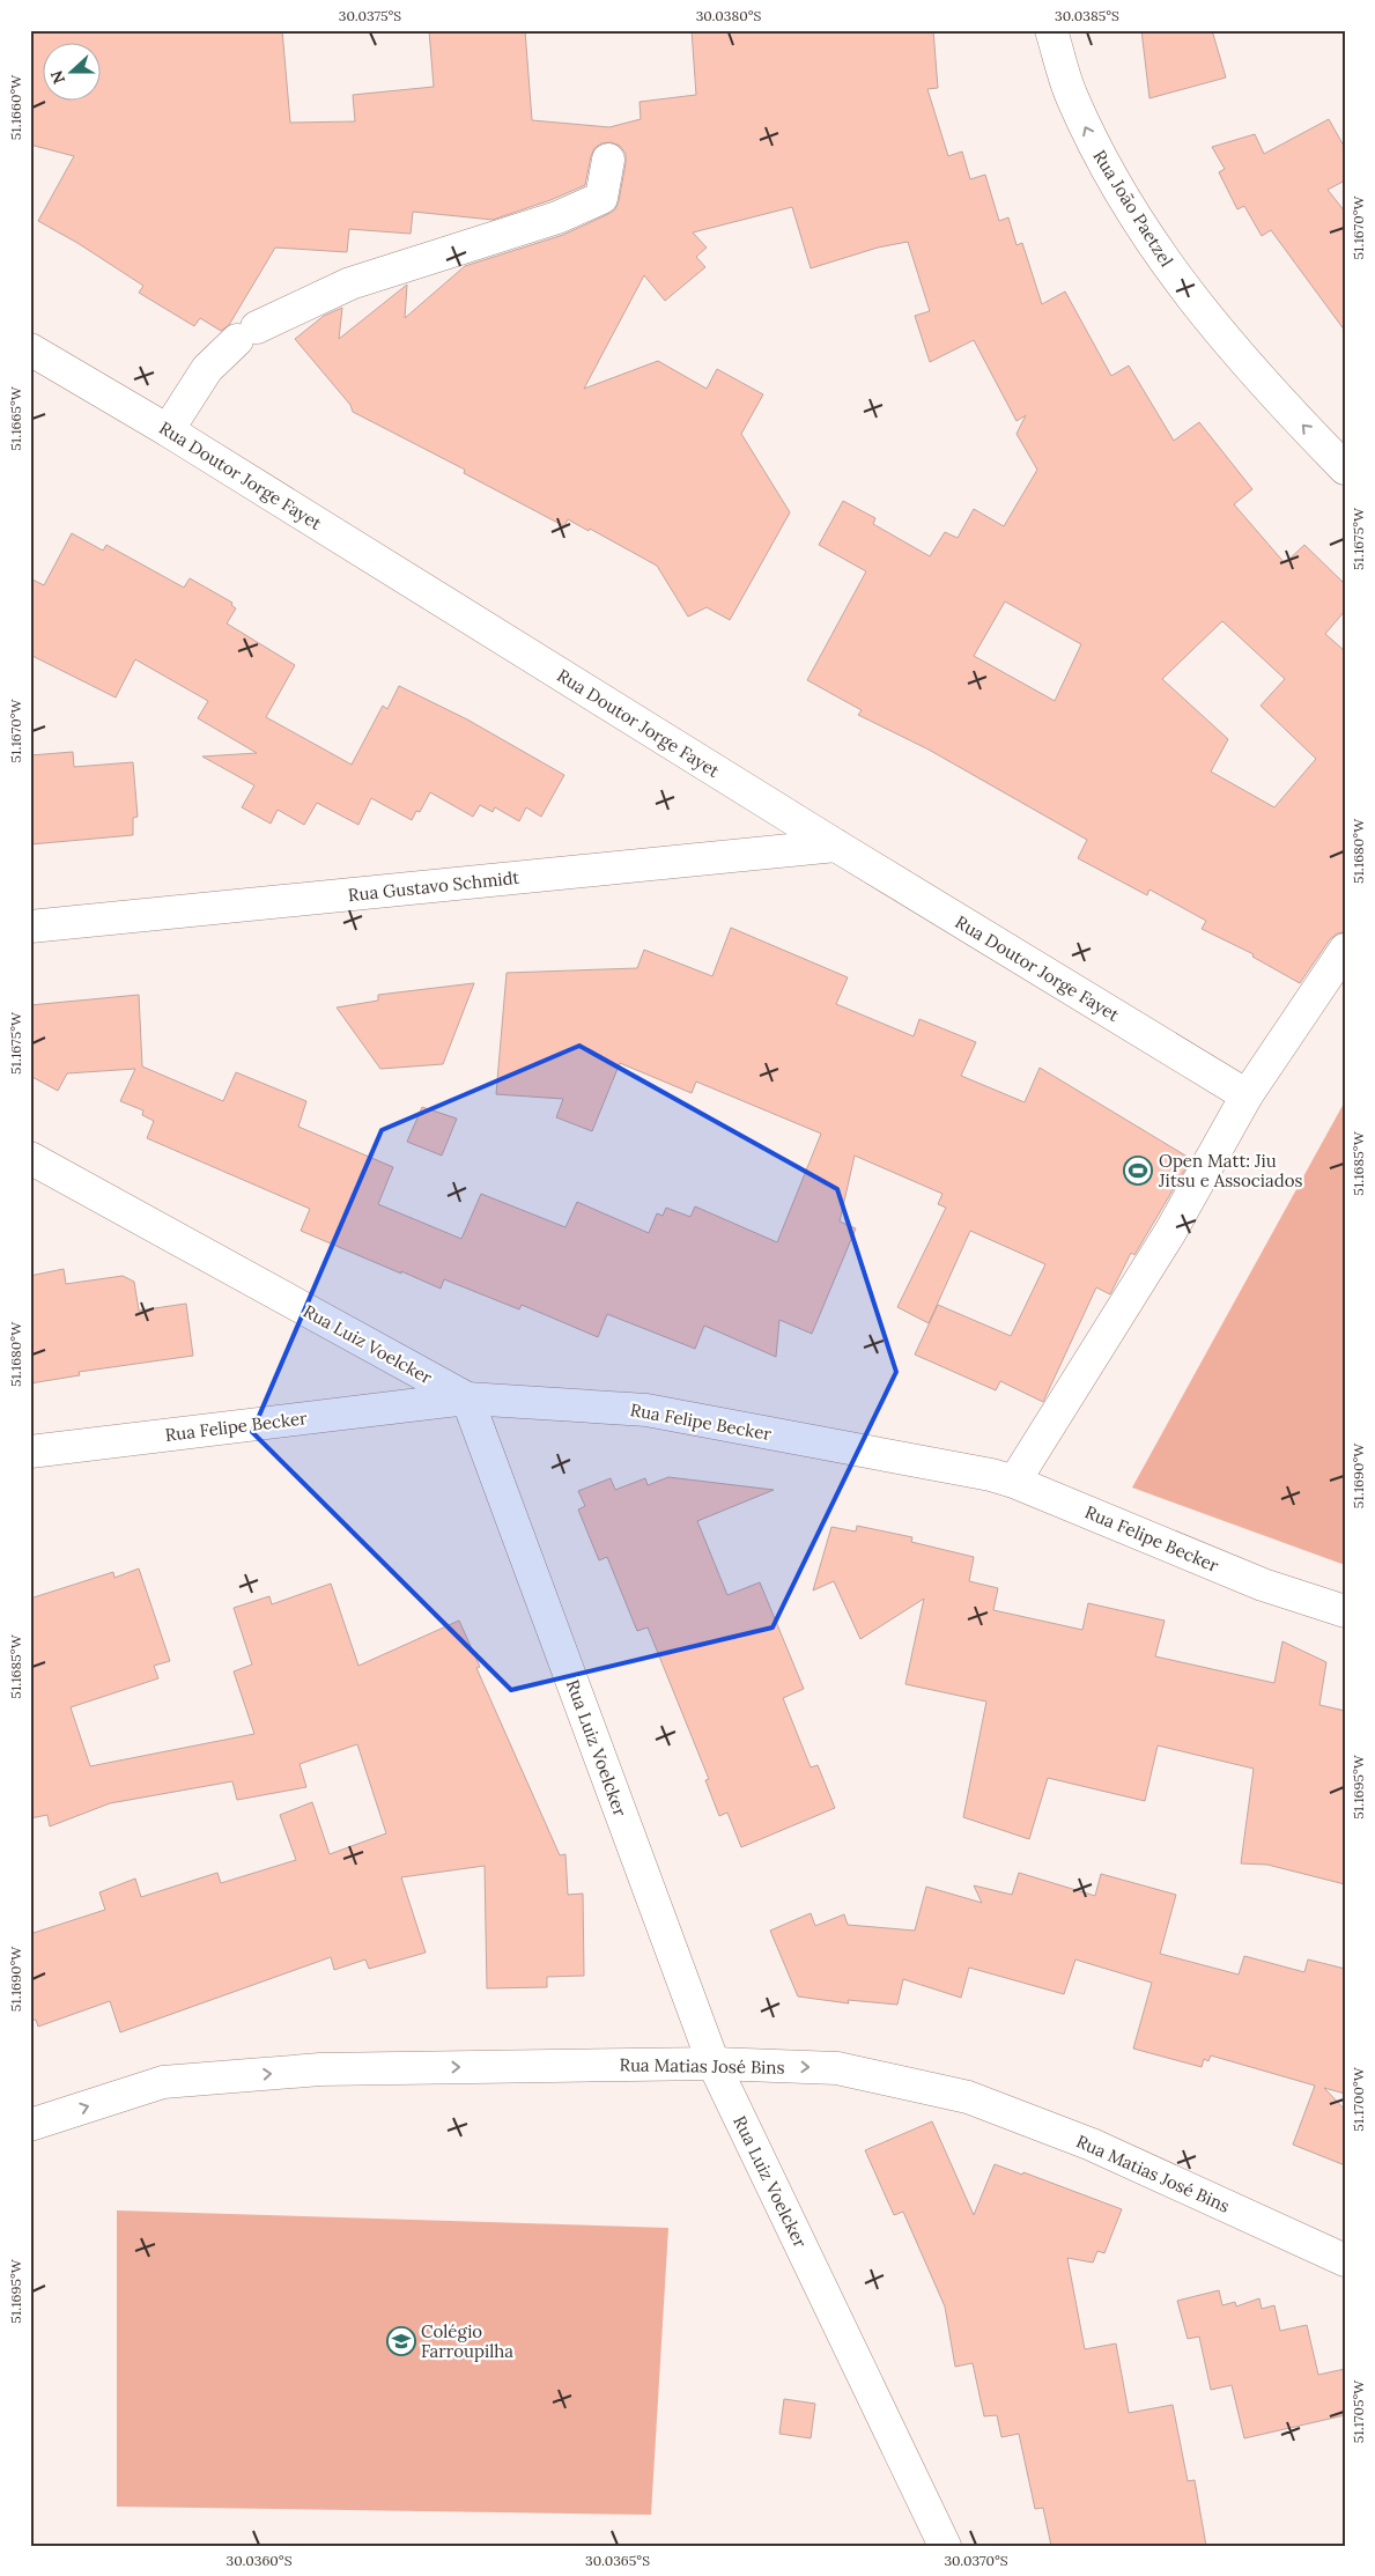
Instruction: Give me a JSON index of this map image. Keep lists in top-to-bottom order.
{
  "streets": {
    "street": [
      "Rua João Paetzel",
      "Rua Doutor Jorge Fayet",
      "Rua Gustavo Schmidt",
      "Rua Luiz Voelcker",
      "Rua Felipe Becker",
      "Rua Matias José Bins"
    ]
  },
  "crossings": [
    ["Rua Doutor Jorge Fayet", "Rua Gustavo Schmidt"],
    ["Rua Luiz Voelcker", "Rua Felipe Becker"],
    ["Rua Luiz Voelcker", "Rua Matias José Bins"]
  ],
  "one_way": ["Rua João Paetzel", "Rua Matias José Bins"],
  "places": {
    "sports": ["Open Matt: Jiu Jitsu e Associados"],
    "school or university": ["Colégio Farroupilha"]
  },
  "north": "left",
  "coordinates": [
    "30.0375°S",
    "30.0380°S",
    "30.0385°S",
    "51.1660°W",
    "51.1670°W",
    "51.1665°W",
    "51.1675°W",
    "51.1680°W",
    "51.1685°W",
    "51.1690°W",
    "51.1695°W",
    "51.1700°W",
    "51.1705°W",
    "30.0360°S",
    "30.0365°S",
    "30.0370°S"
  ]
}
